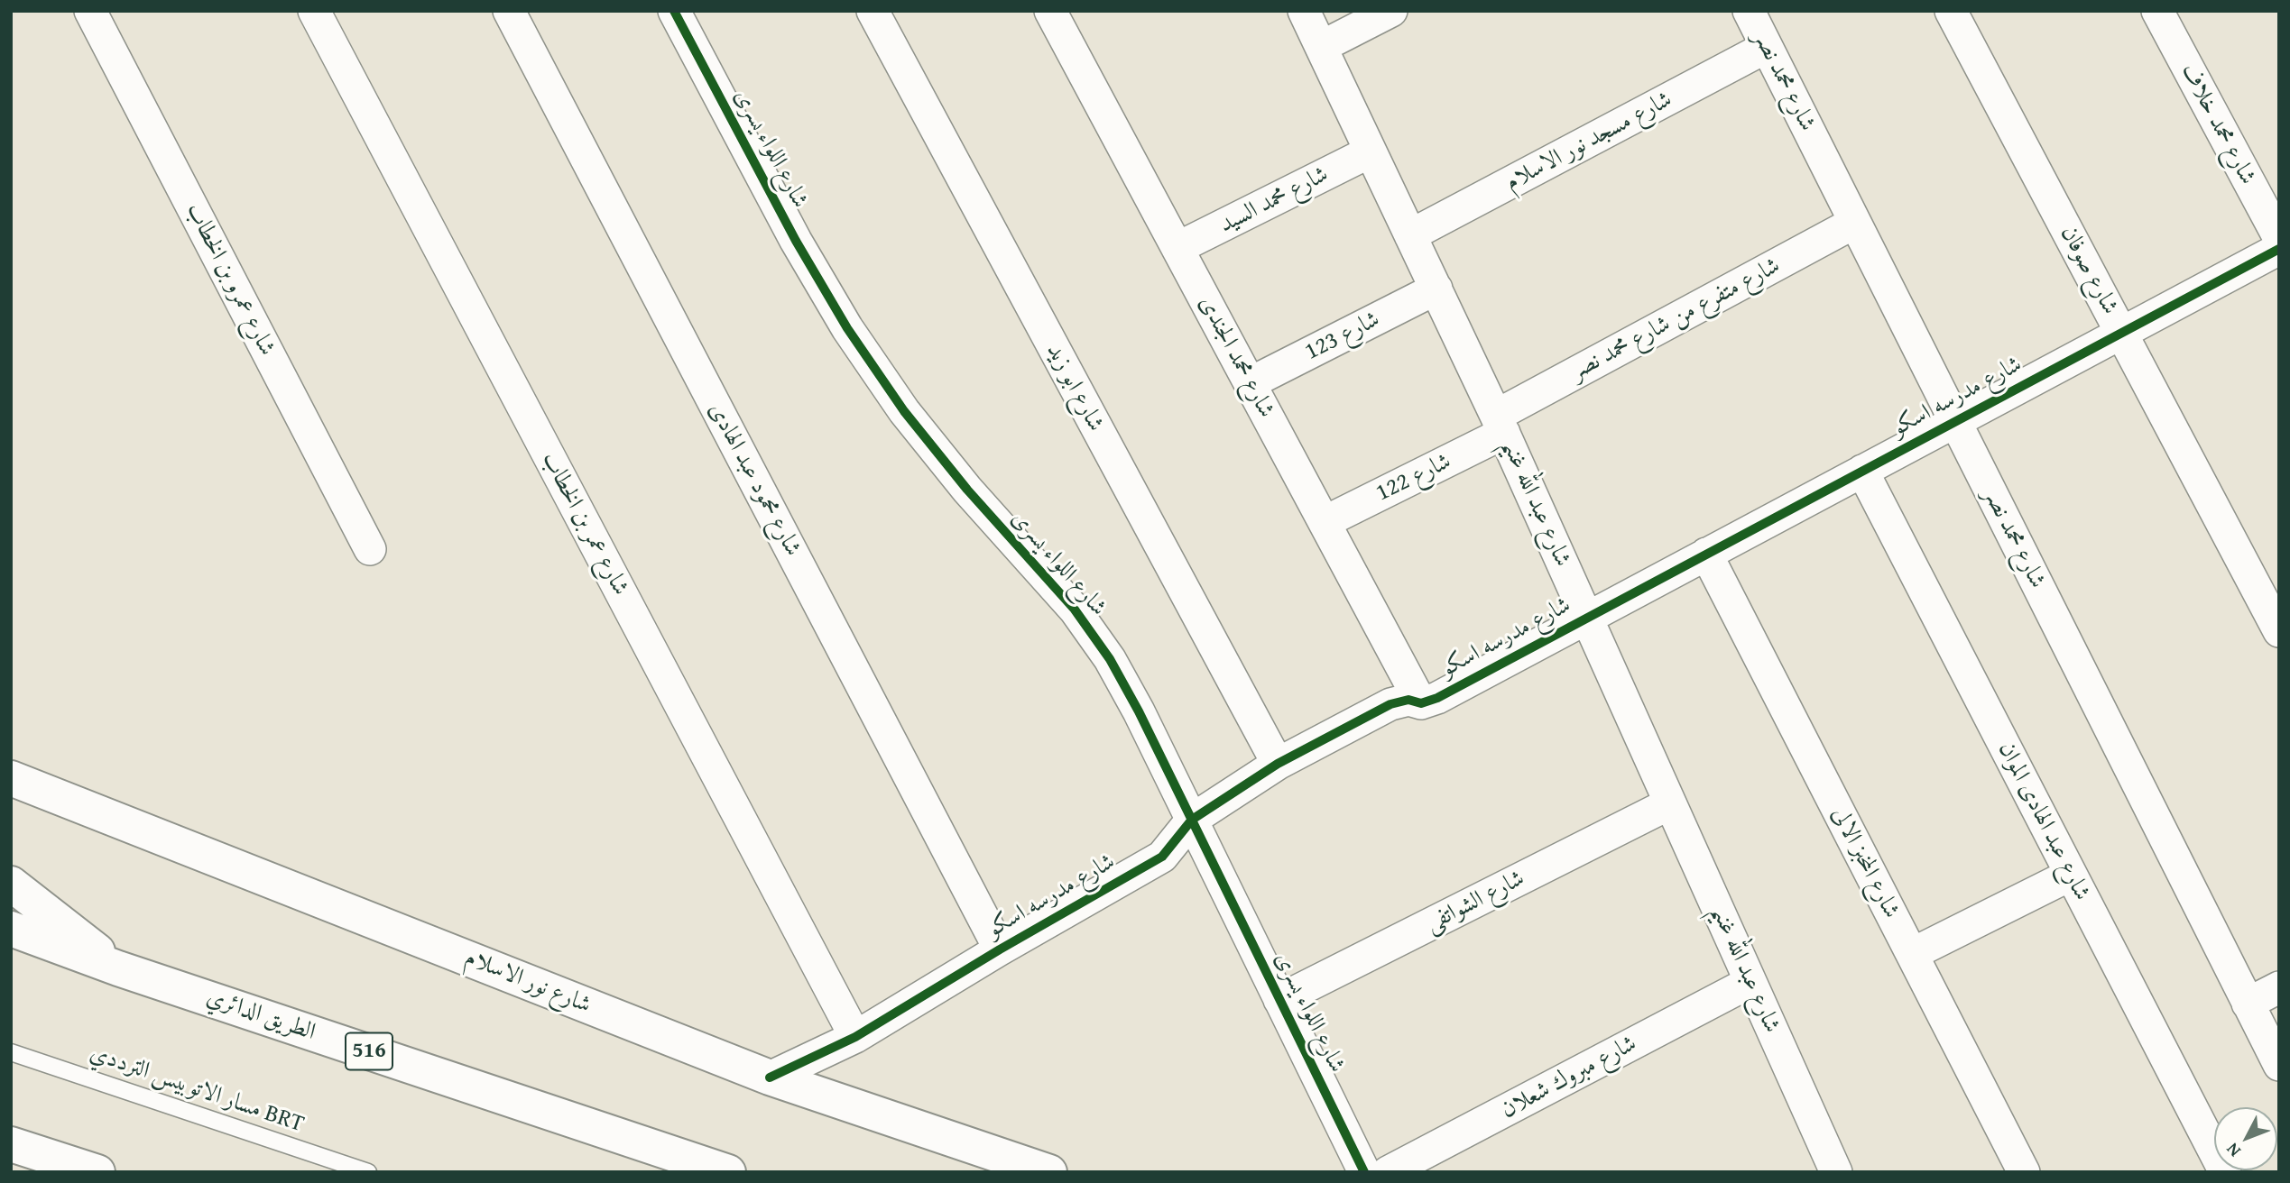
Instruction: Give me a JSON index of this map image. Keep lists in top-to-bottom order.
{
  "streets": {
    "main road": ["شارع نور الاسلام", "الطريق الدائري", "516"],
    "street": [
      "شارع محمد نصر",
      "شارع محمد خلاف",
      "شارع مسجد نور الاسلام",
      "شارع اللواء يسرى",
      "شارع محمد السيد",
      "شارع صوفان",
      "شارع عمرو بن الخطاب",
      "شارع متفرع من شارع محمد نصر",
      "شارع 123",
      "شارع محمد الجندى",
      "شارع ابو زيد",
      "شارع مدرسه اسكو",
      "شارع 122",
      "شارع محمود عبد الهادى",
      "شارع عبد الله غنيم",
      "شارع عمر بن الخطاب",
      "شارع عبد الهادى الموان",
      "شارع المخبز الالى",
      "شارع الشواتفى",
      "شارع مبروك شعلان"
    ],
    "lane": ["مسار الاتوبيس الترددي BRT"]
  },
  "crossings": [
    ["شارع محمد نصر", "شارع مسجد نور الاسلام"],
    ["شارع محمد نصر", "شارع متفرع من شارع محمد نصر"],
    ["شارع محمد نصر", "شارع مدرسه اسكو"],
    ["شارع مسجد نور الاسلام", "شارع عبد الله غنيم"],
    ["شارع اللواء يسرى", "شارع مدرسه اسكو"],
    ["شارع اللواء يسرى", "شارع الشواتفى"],
    ["شارع محمد السيد", "شارع محمد الجندى"],
    ["شارع محمد السيد", "شارع عبد الله غنيم"],
    ["شارع صوفان", "شارع مدرسه اسكو"],
    ["شارع متفرع من شارع محمد نصر", "شارع 122"],
    ["شارع متفرع من شارع محمد نصر", "شارع عبد الله غنيم"],
    ["شارع 123", "شارع محمد الجندى"],
    ["شارع 123", "شارع عبد الله غنيم"],
    ["شارع محمد الجندى", "شارع مدرسه اسكو"],
    ["شارع محمد الجندى", "شارع 122"],
    ["شارع ابو زيد", "شارع مدرسه اسكو"],
    ["شارع مدرسه اسكو", "شارع محمود عبد الهادى"],
    ["شارع مدرسه اسكو", "شارع عبد الله غنيم"],
    ["شارع مدرسه اسكو", "شارع عمر بن الخطاب"],
    ["شارع مدرسه اسكو", "شارع عبد الهادى الموان"],
    ["شارع مدرسه اسكو", "شارع المخبز الالى"],
    ["شارع مدرسه اسكو", "شارع نور الاسلام"],
    ["شارع 122", "شارع عبد الله غنيم"],
    ["شارع عبد الله غنيم", "شارع الشواتفى"],
    ["شارع عبد الله غنيم", "شارع مبروك شعلان"]
  ],
  "north": "bottom left"
}
